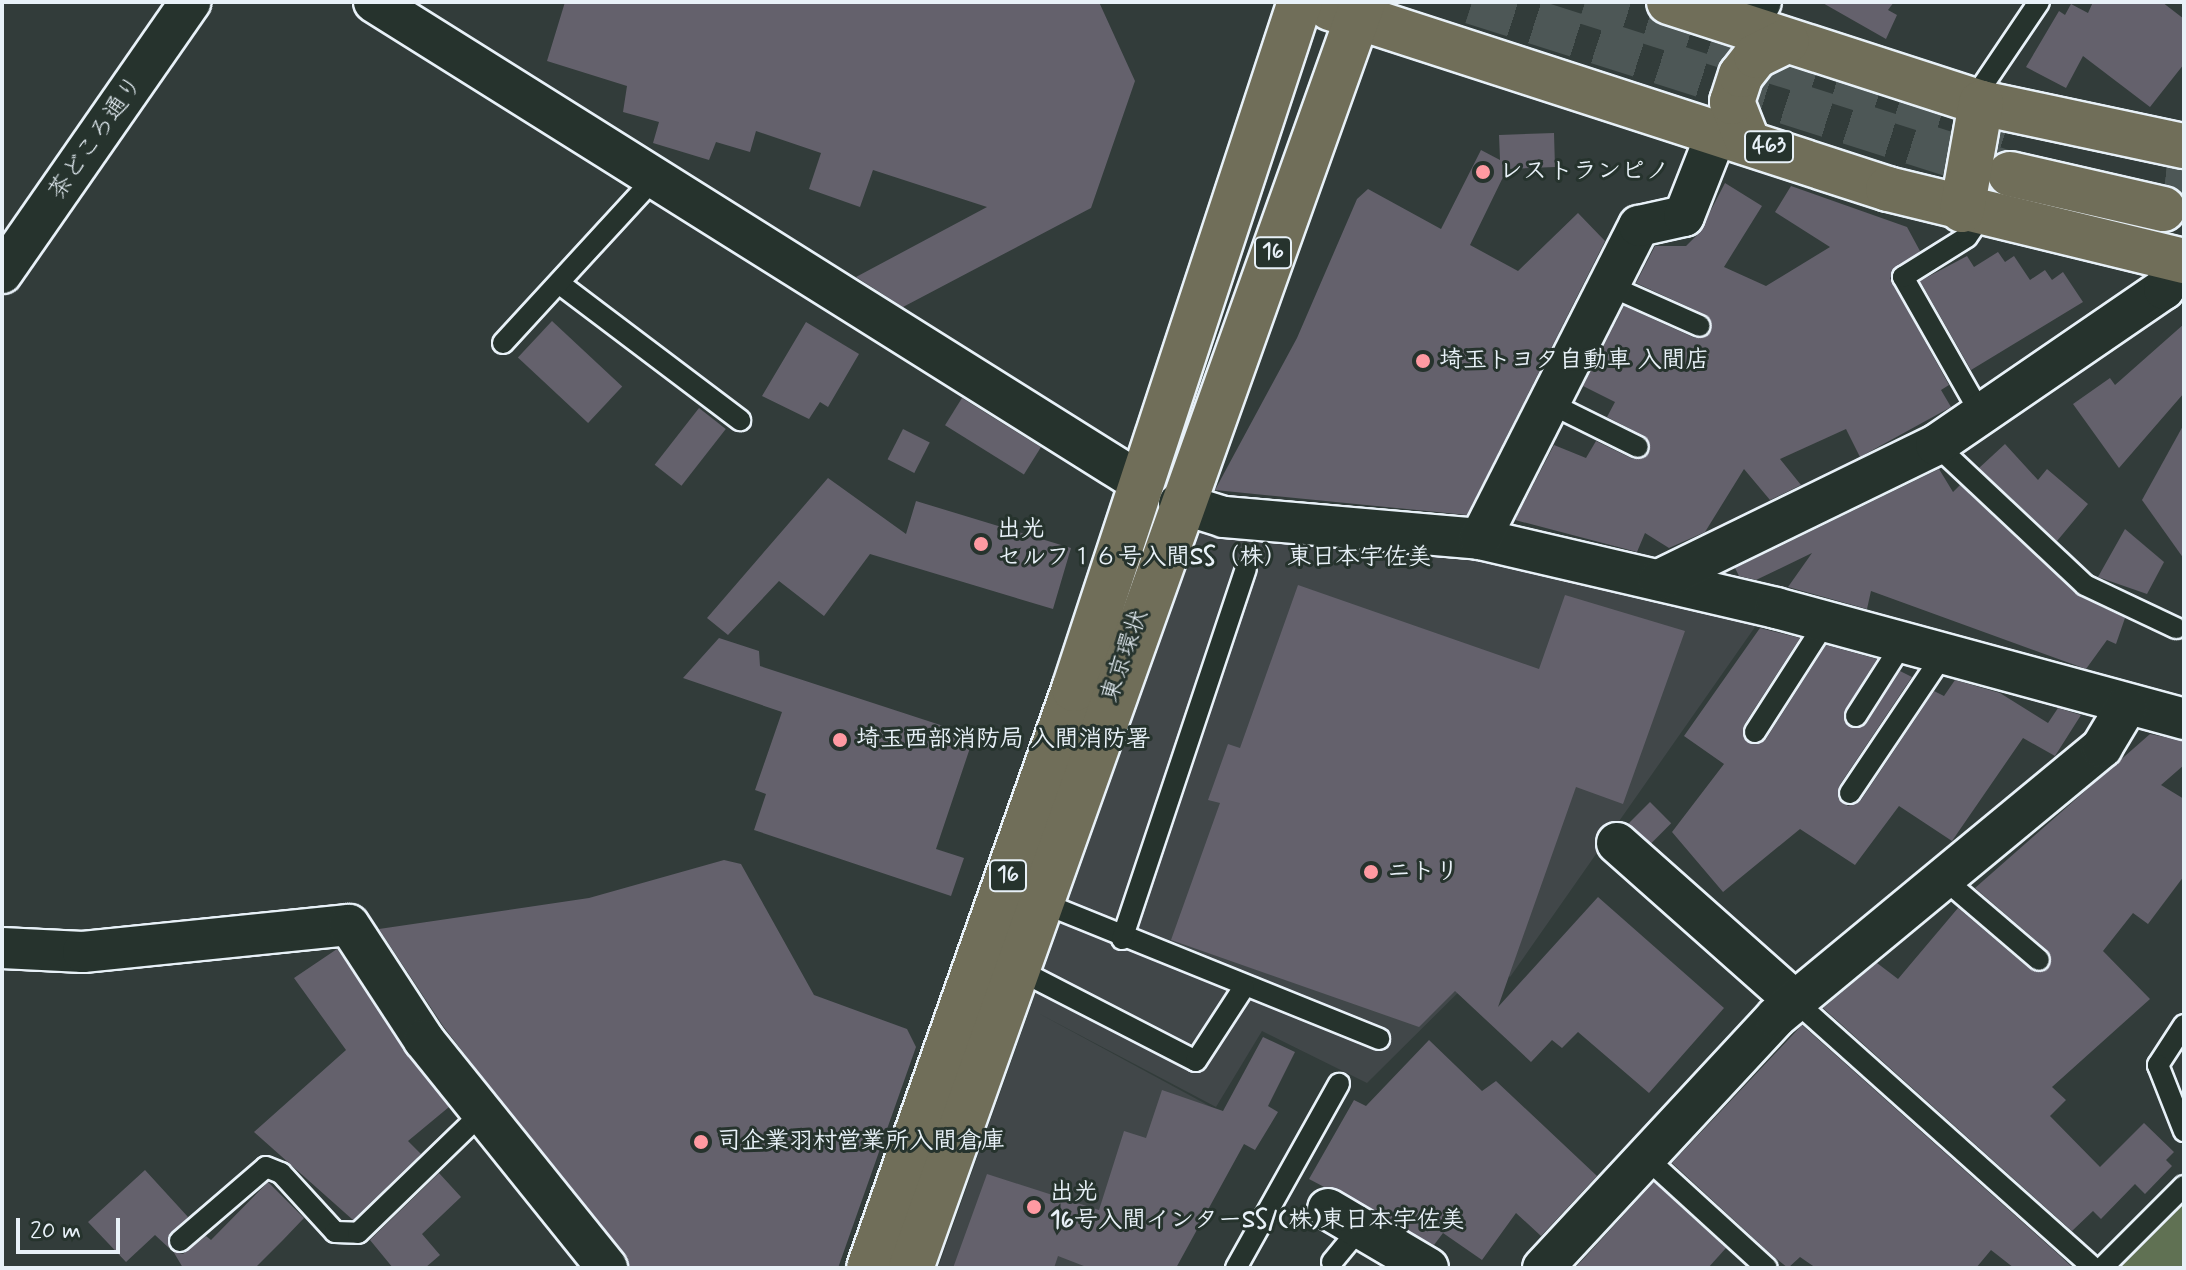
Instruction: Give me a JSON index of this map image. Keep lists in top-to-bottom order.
{
  "streets": {
    "highway": ["463", "16", "東京環状"],
    "street": ["茶どころ通り"]
  },
  "crossings": [
    ["463", "東京環状"]
  ],
  "places": [
    "レストランピノ",
    "埼玉トヨタ自動車 入間店",
    "出光 セルフ１６号入間SS（株）東日本宇佐美",
    "埼玉西部消防局 入間消防署",
    "ニトリ",
    "司企業羽村営業所入間倉庫",
    "出光 16号入間インターSS/(株)東日本宇佐美"
  ],
  "scale_bar": "20 m"
}
